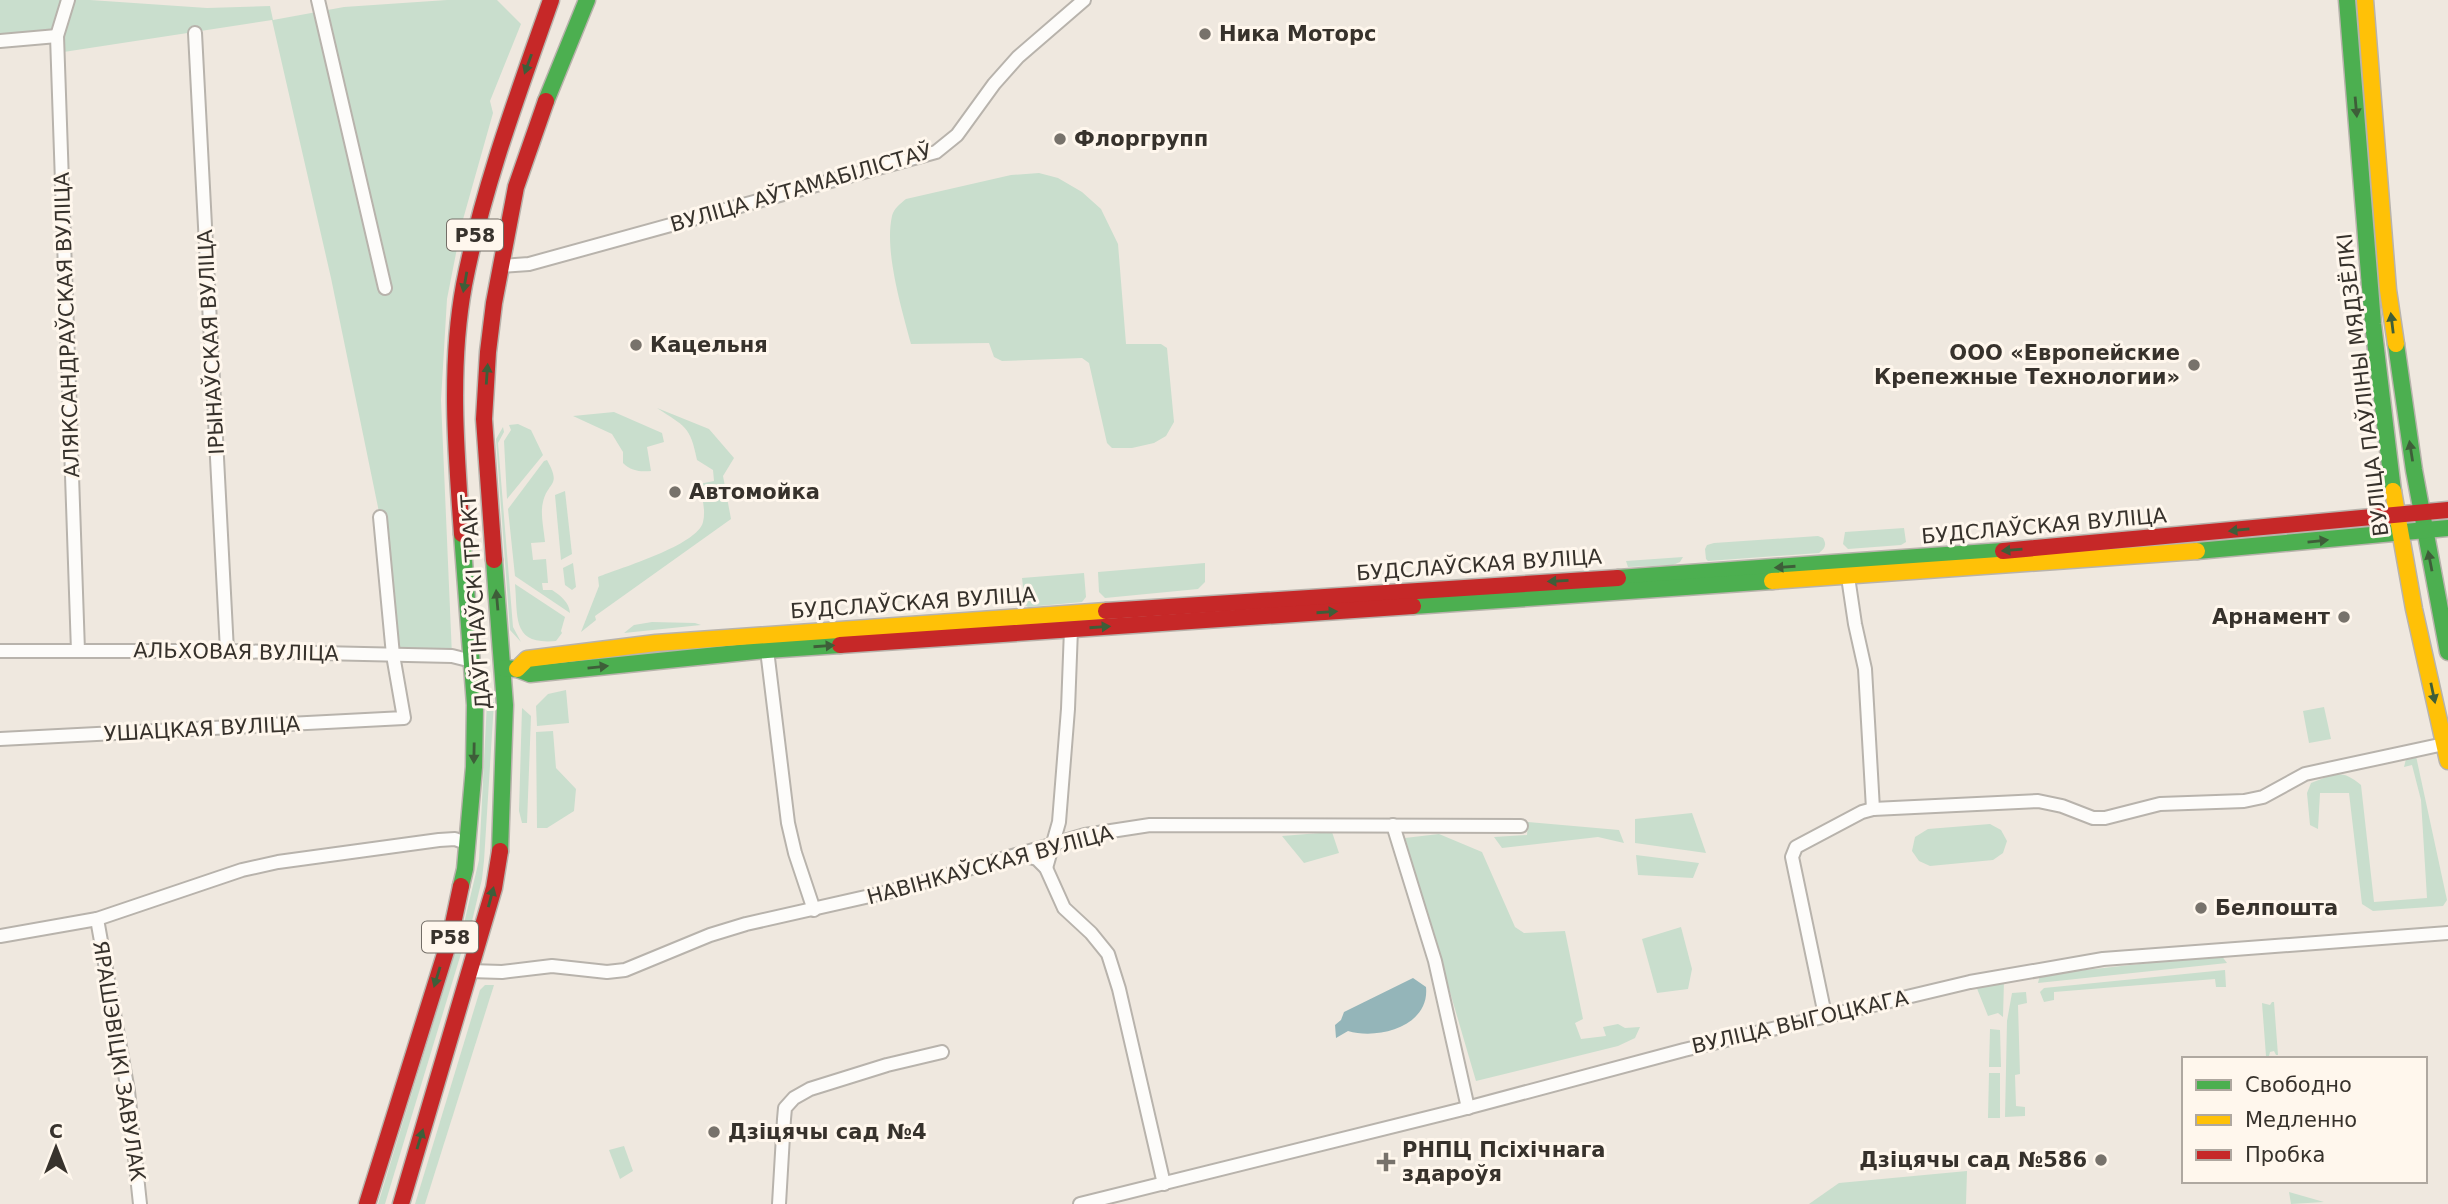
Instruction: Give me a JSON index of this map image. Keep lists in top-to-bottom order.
{
  "streets": {
    "main road": [
      "Р58",
      "ВУЛІЦА ПАЎЛІНЫ МЯДЗЁЛКІ",
      "БУДСЛАЎСКАЯ ВУЛІЦА",
      "ДАЎГІНАЎСКІ ТРАКТ"
    ],
    "street": [
      "ВУЛІЦА АЎТАМАБІЛІСТАЎ",
      "АЛЯКСАНДРАЎСКАЯ ВУЛІЦА",
      "ІРЫНАЎСКАЯ ВУЛІЦА",
      "АЛЬХОВАЯ ВУЛІЦА",
      "УШАЦКАЯ ВУЛІЦА",
      "НАВІНКАЎСКАЯ ВУЛІЦА",
      "ВУЛІЦА ВЫГОЦКАГА",
      "ЯРАШЭВІЦКІ ЗАВУЛАК"
    ]
  },
  "crossings": [
    ["ВУЛІЦА АЎТАМАБІЛІСТАЎ", "ДАЎГІНАЎСКІ ТРАКТ"],
    ["АЛЯКСАНДРАЎСКАЯ ВУЛІЦА", "АЛЬХОВАЯ ВУЛІЦА"],
    ["ІРЫНАЎСКАЯ ВУЛІЦА", "АЛЬХОВАЯ ВУЛІЦА"],
    ["ВУЛІЦА ПАЎЛІНЫ МЯДЗЁЛКІ", "БУДСЛАЎСКАЯ ВУЛІЦА"],
    ["БУДСЛАЎСКАЯ ВУЛІЦА", "ДАЎГІНАЎСКІ ТРАКТ"],
    ["ДАЎГІНАЎСКІ ТРАКТ", "АЛЬХОВАЯ ВУЛІЦА"],
    ["ДАЎГІНАЎСКІ ТРАКТ", "НАВІНКАЎСКАЯ ВУЛІЦА"],
    ["АЛЬХОВАЯ ВУЛІЦА", "УШАЦКАЯ ВУЛІЦА"]
  ],
  "places": {
    "other": [
      "Ника Моторс",
      "Флоргрупп",
      "Кацельня",
      "ООО «Европейские Крепежные Технологии»",
      "Автомойка",
      "Арнамент",
      "Белпошта",
      "Дзіцячы сад №4",
      "Дзіцячы сад №586"
    ],
    "health": ["РНПЦ Псіхічнага здароўя"]
  },
  "legend": ["Свободно", "Медленно", "Пробка"],
  "north": "top"
}
